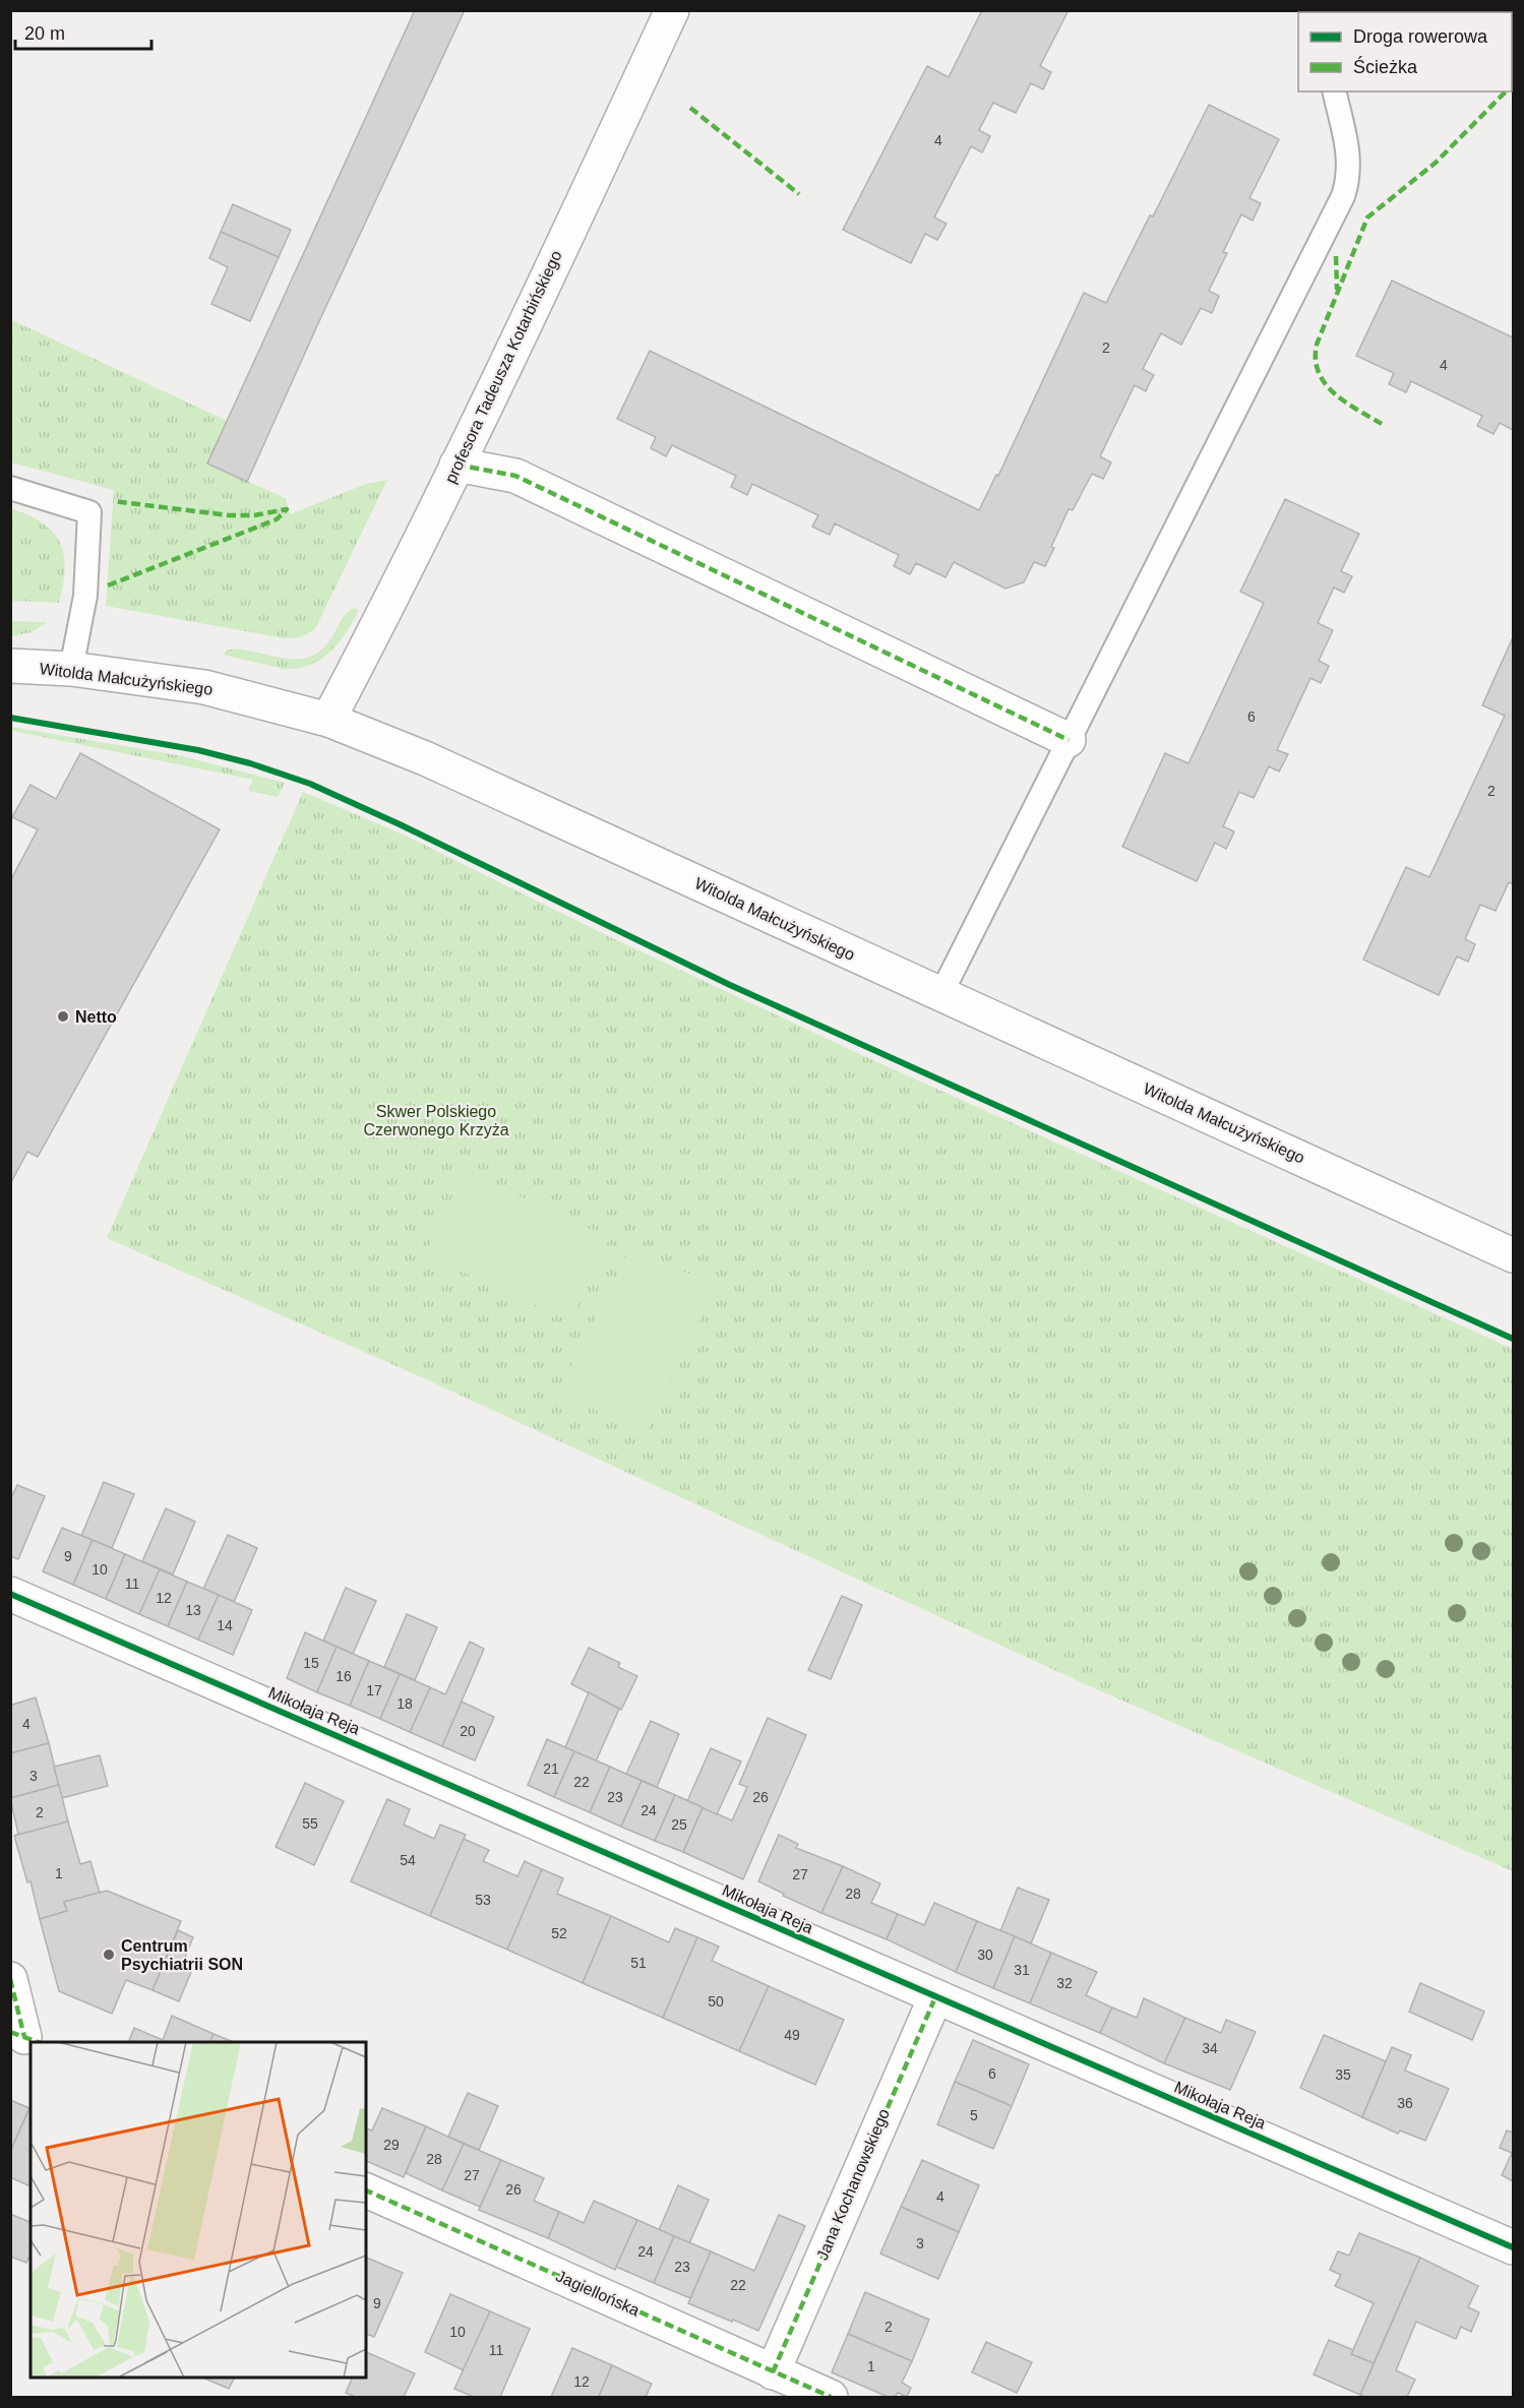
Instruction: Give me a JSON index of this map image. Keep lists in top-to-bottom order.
{
  "streets": {
    "street": [
      "profesora Tadeusza Kotarbińskiego",
      "Witolda Małcużyńskiego",
      "Mikołaja Reja",
      "Jana Kochanowskiego",
      "Jagiellońska"
    ]
  },
  "crossings": [
    ["profesora Tadeusza Kotarbińskiego", "Witolda Małcużyńskiego"],
    ["Mikołaja Reja", "Jana Kochanowskiego"],
    ["Jana Kochanowskiego", "Jagiellońska"]
  ],
  "parks": ["Skwer Polskiego Czerwonego Krzyża"],
  "places": ["Netto", "Centrum Psychiatrii SON"],
  "house_numbers": [
    "4",
    "2",
    "4",
    "6",
    "2",
    "9",
    "10",
    "11",
    "12",
    "13",
    "14",
    "15",
    "16",
    "17",
    "18",
    "4",
    "20",
    "21",
    "3",
    "22",
    "23",
    "26",
    "24",
    "2",
    "55",
    "25",
    "54",
    "1",
    "27",
    "28",
    "53",
    "52",
    "30",
    "51",
    "31",
    "32",
    "50",
    "49",
    "34",
    "6",
    "35",
    "36",
    "5",
    "29",
    "28",
    "27",
    "26",
    "4",
    "3",
    "24",
    "23",
    "22",
    "9",
    "2",
    "10",
    "11",
    "1",
    "12"
  ],
  "legend": ["Droga rowerowa", "Ścieżka"],
  "scale_bar": "20 m"
}
